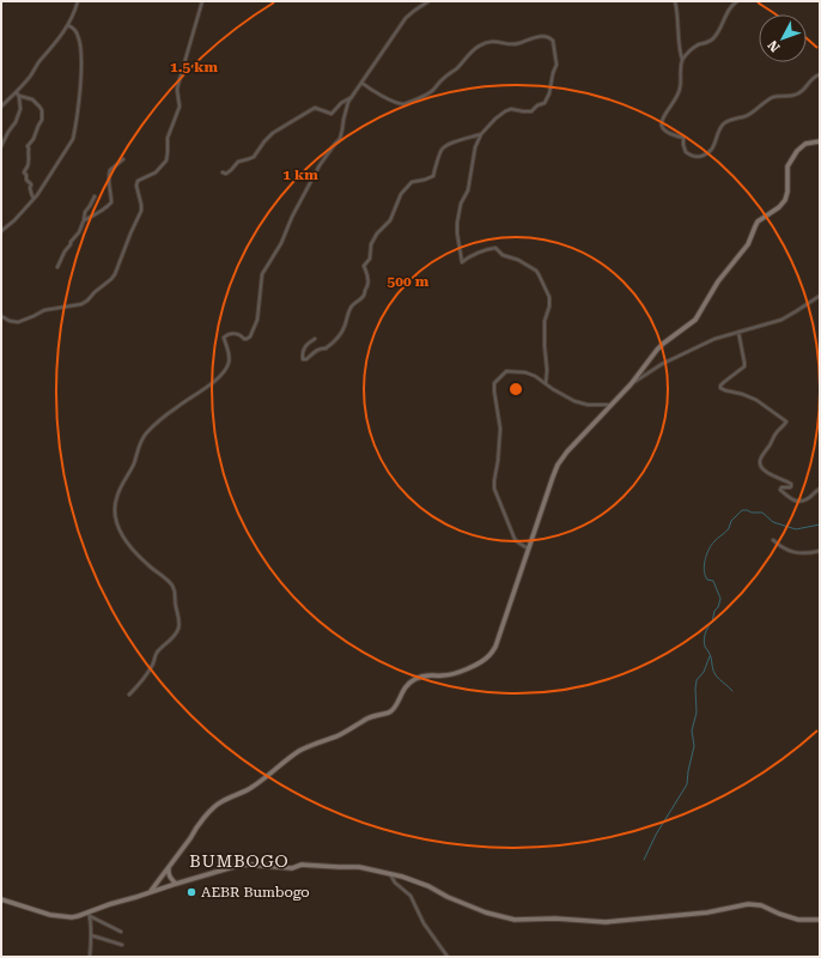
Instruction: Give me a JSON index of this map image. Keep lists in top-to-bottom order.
{
  "districts": ["BUMBOGO"],
  "places": ["AEBR Bumbogo"],
  "north": "bottom left",
  "rings": ["1.5 km", "1 km", "500 m"]
}
